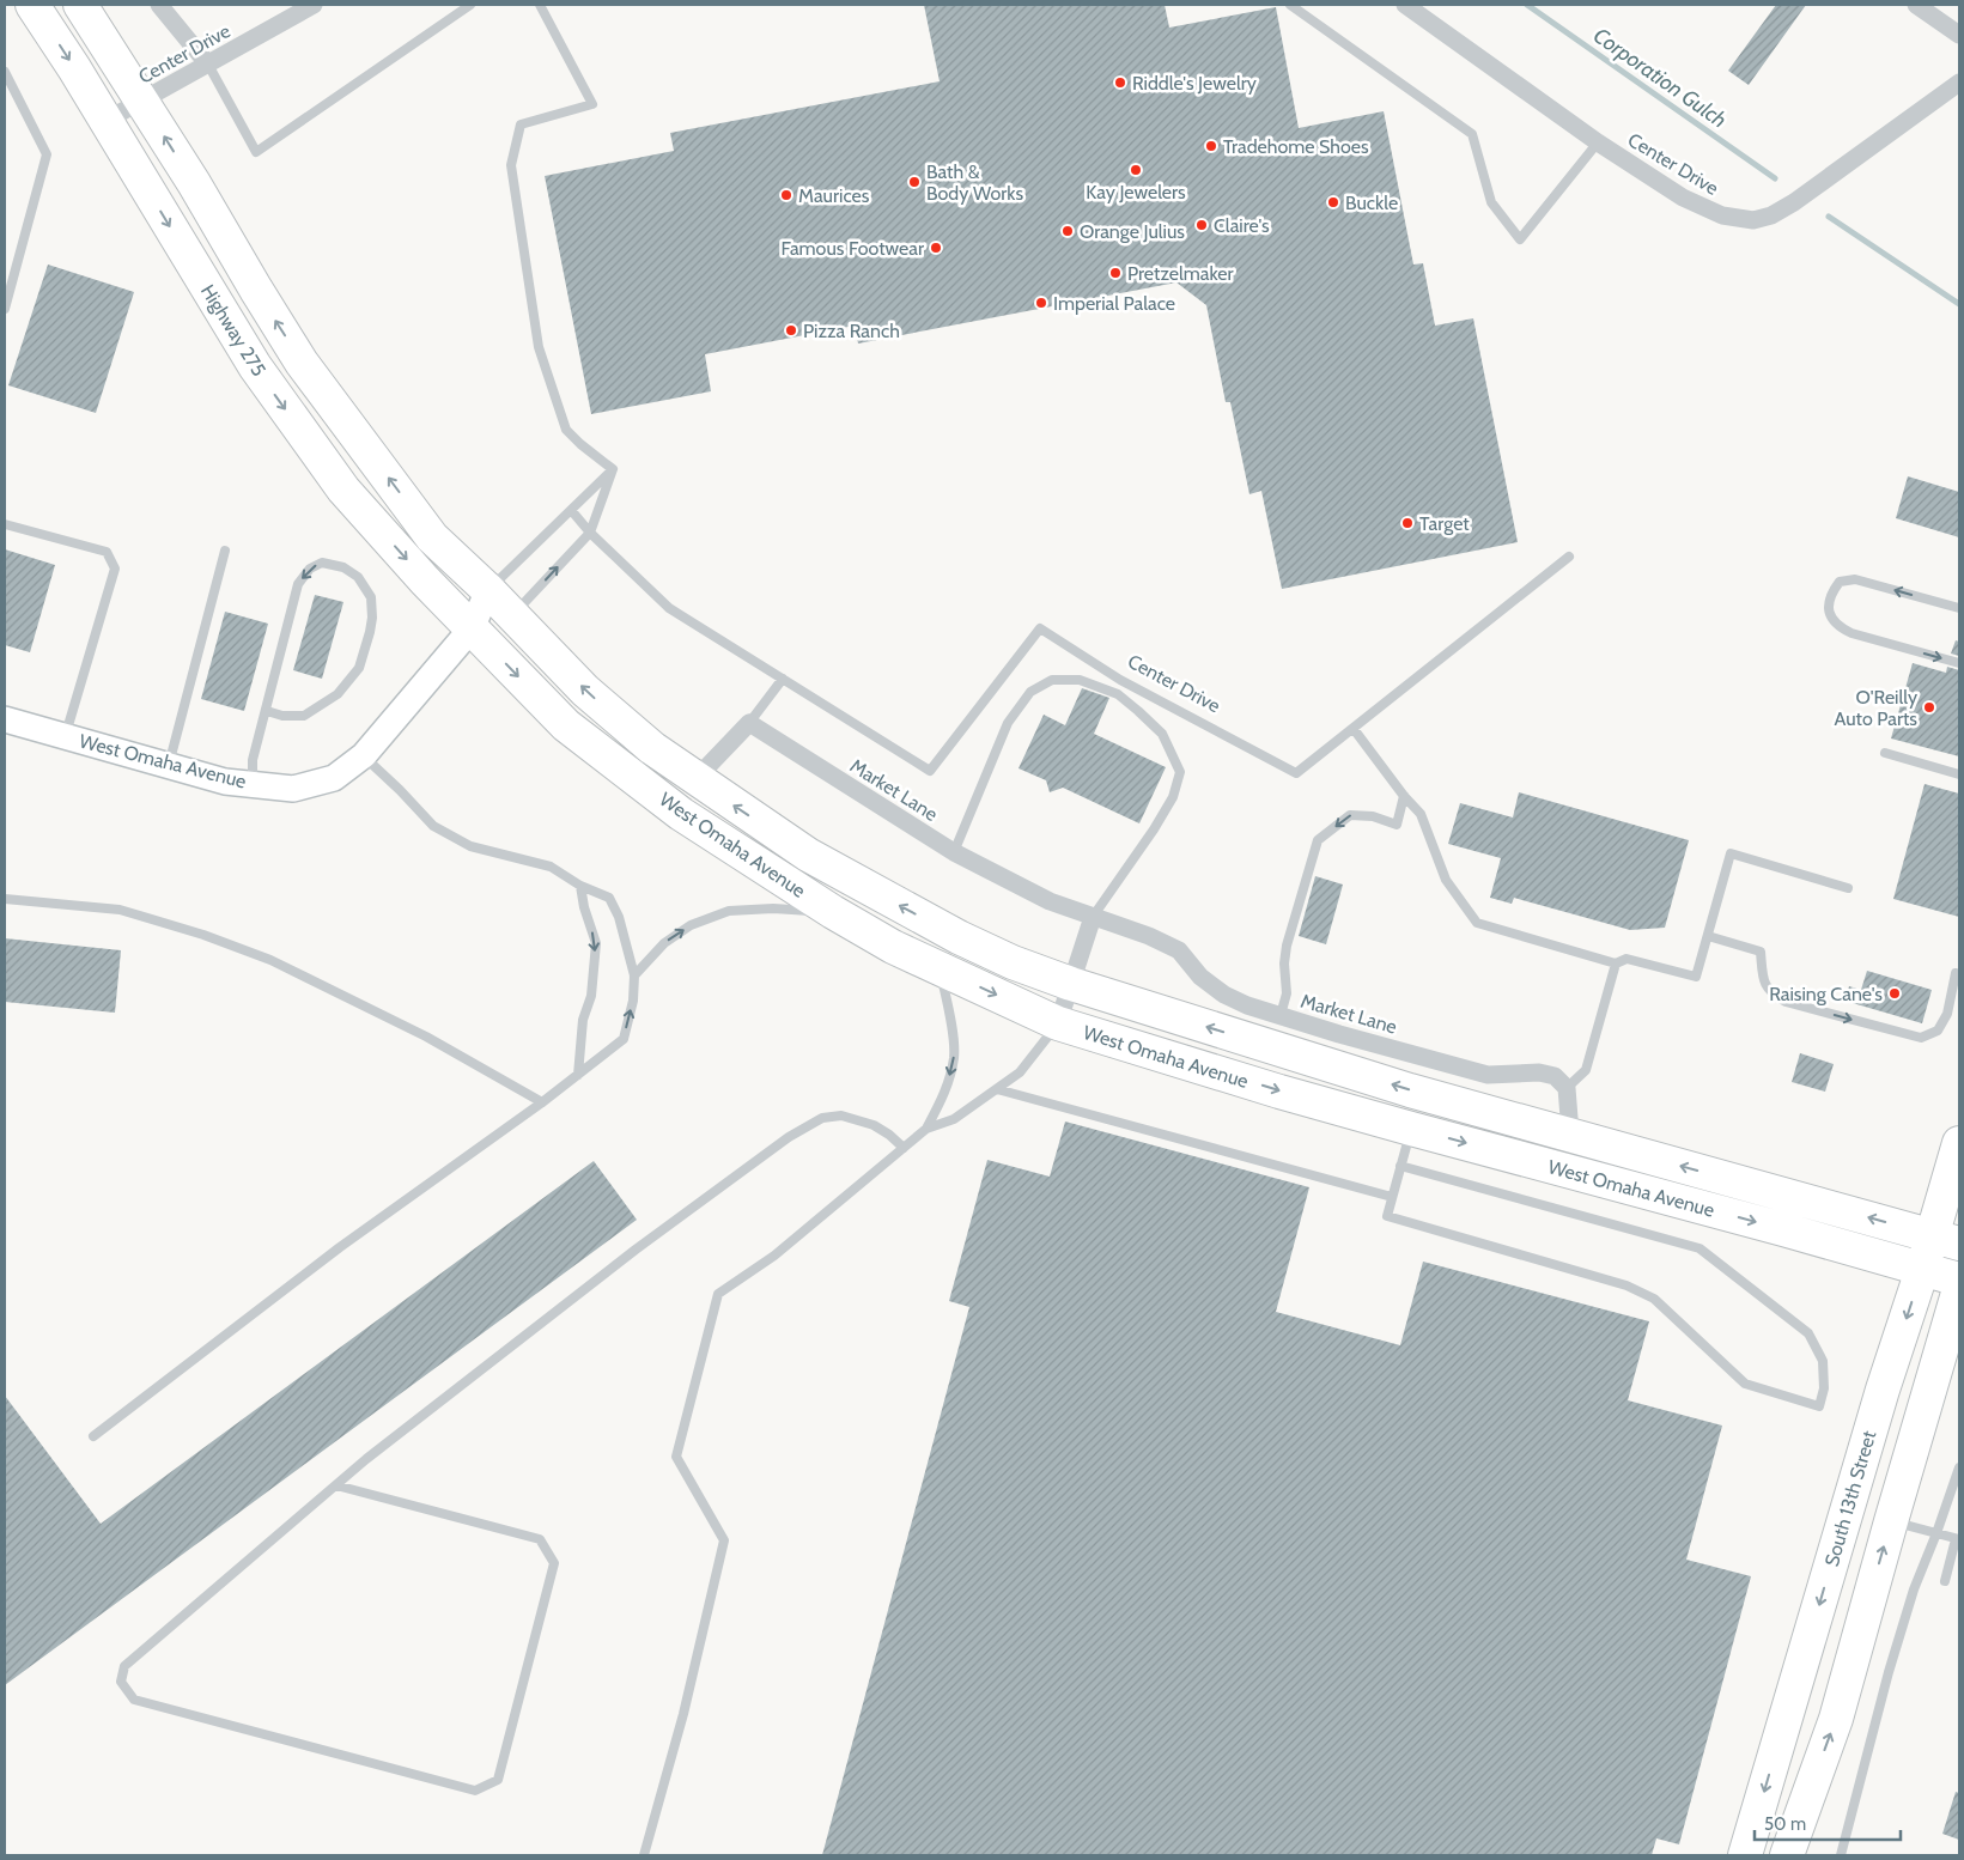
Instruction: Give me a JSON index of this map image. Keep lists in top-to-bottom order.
{
  "streets": {
    "highway": ["Highway 275", "West Omaha Avenue", "South 13th Street"],
    "street": ["Center Drive", "Market Lane"]
  },
  "crossings": [
    ["Center Drive", "Highway 275"],
    ["Highway 275", "West Omaha Avenue"],
    ["West Omaha Avenue", "South 13th Street"]
  ],
  "water": ["Corporation Gulch"],
  "places": [
    "Riddle's Jewelry",
    "Tradehome Shoes",
    "Kay Jewelers",
    "Bath & Body Works",
    "Maurices",
    "Buckle",
    "Claire's",
    "Orange Julius",
    "Famous Footwear",
    "Pretzelmaker",
    "Imperial Palace",
    "Pizza Ranch",
    "Target",
    "O'Reilly Auto Parts",
    "Raising Cane's"
  ],
  "scale_bar": "50 m"
}
